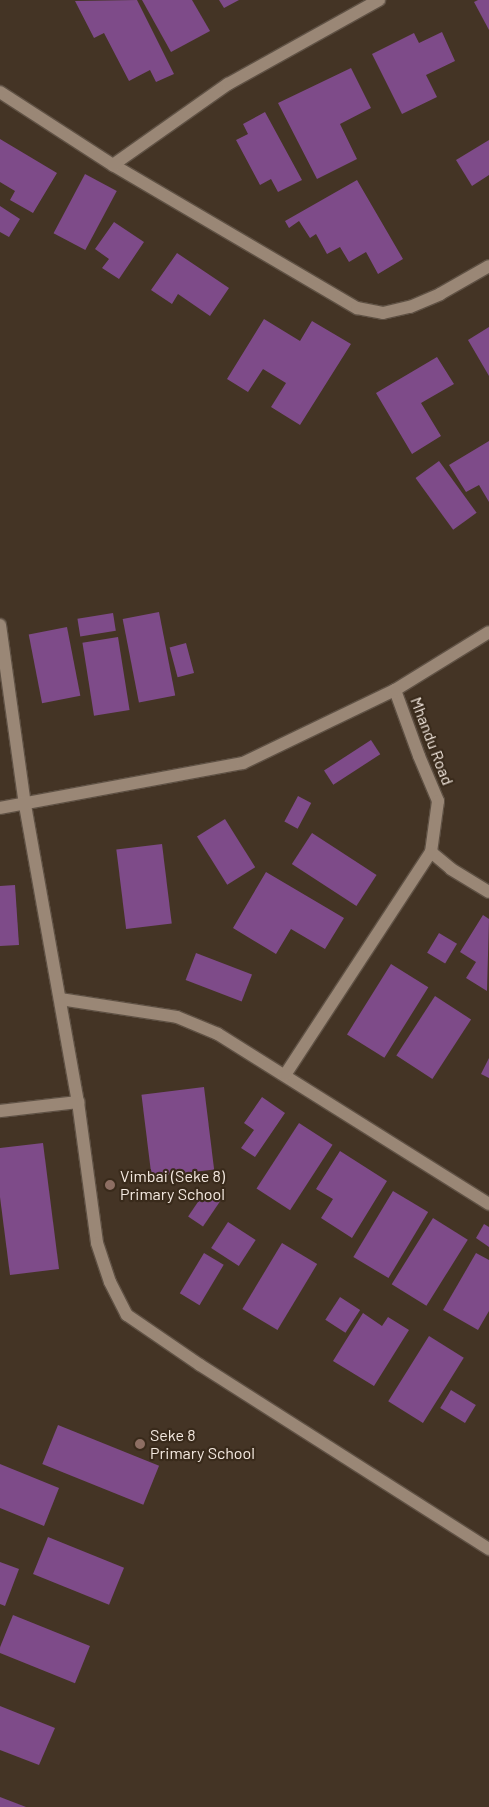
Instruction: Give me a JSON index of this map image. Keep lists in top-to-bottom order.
{
  "streets": {
    "street": ["Mhandu Road"]
  },
  "places": ["Vimbai (Seke 8) Primary School", "Seke 8 Primary School"]
}
